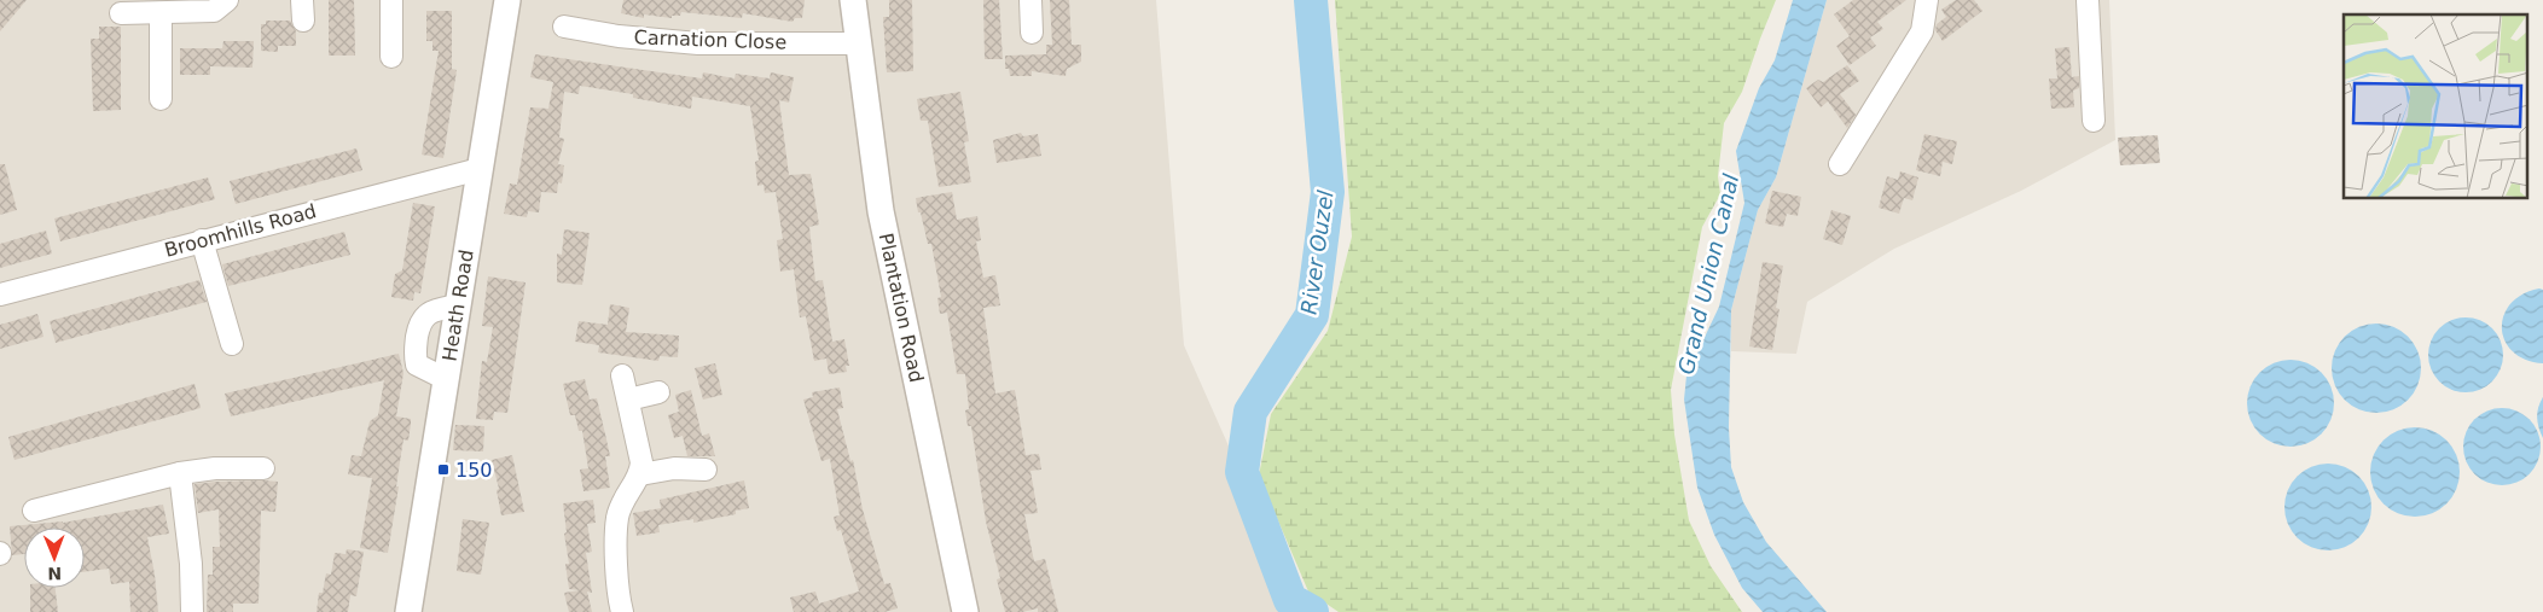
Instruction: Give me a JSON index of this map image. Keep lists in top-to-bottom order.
{
  "streets": {
    "street": [
      "Carnation Close",
      "Broomhills Road",
      "Heath Road",
      "Plantation Road"
    ]
  },
  "crossings": [
    ["Carnation Close", "Plantation Road"],
    ["Broomhills Road", "Heath Road"]
  ],
  "water": ["River Ouzel", "Grand Union Canal"],
  "places": {
    "transit": ["150"]
  },
  "north": "bottom"
}
